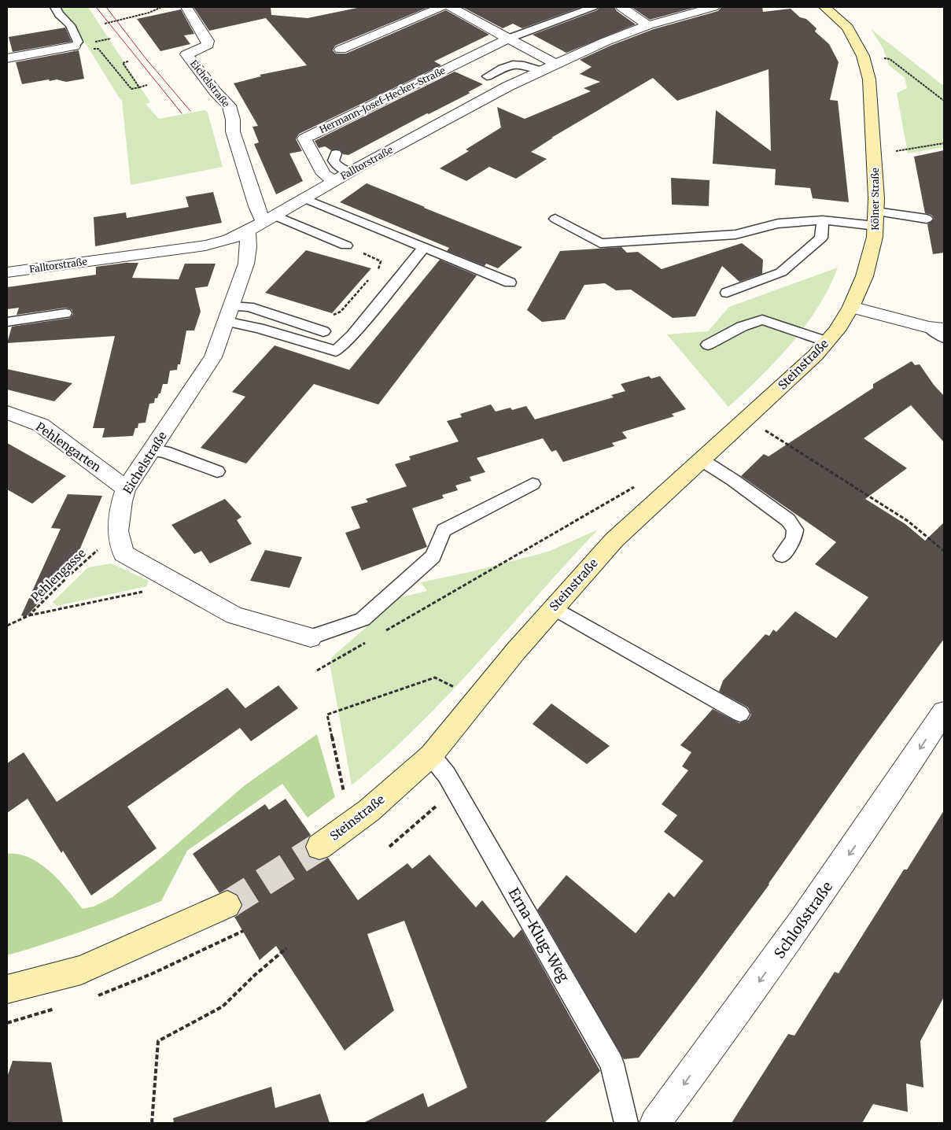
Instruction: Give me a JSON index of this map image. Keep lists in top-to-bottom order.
{
  "streets": {
    "main road": ["Kölner Straße", "Steinstraße"],
    "street": [
      "Eichelstraße",
      "Hermann-Josef-Hecker-Straße",
      "Falltorstraße",
      "Pehlengarten",
      "Schloßstraße"
    ],
    "lane": ["Erna-Klug-Weg"],
    "path": ["Pehlengasse"]
  },
  "crossings": [
    ["Eichelstraße", "Falltorstraße"],
    ["Eichelstraße", "Pehlengarten"],
    ["Eichelstraße", "Pehlengasse"],
    ["Hermann-Josef-Hecker-Straße", "Falltorstraße"],
    ["Kölner Straße", "Steinstraße"],
    ["Steinstraße", "Erna-Klug-Weg"]
  ],
  "one_way": ["Schloßstraße"]
}
